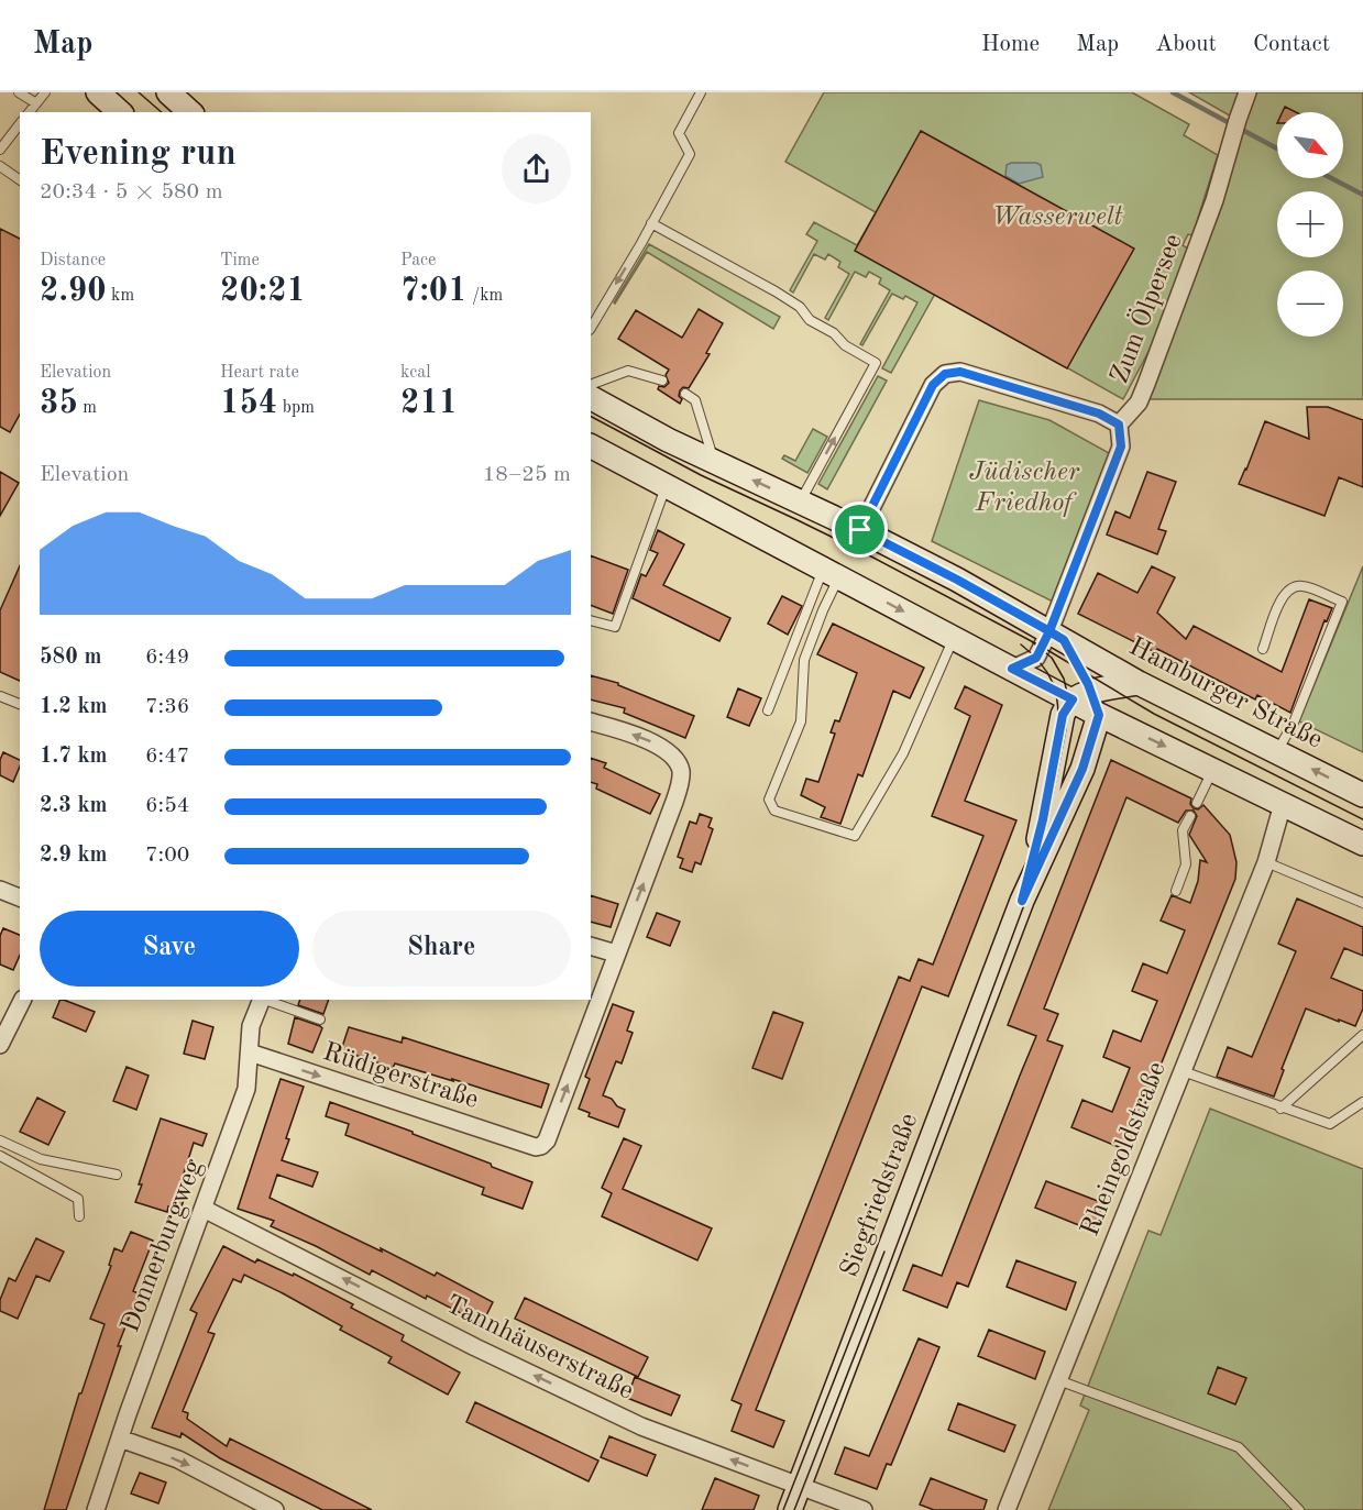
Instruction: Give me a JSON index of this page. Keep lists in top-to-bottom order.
{
  "streets": {
    "main road": ["Hamburger Straße", "Siegfriedstraße"],
    "street": [
      "Zum Ölpersee",
      "Rüdigerstraße",
      "Rheingoldstraße",
      "Donnerburgweg",
      "Tannhäuserstraße"
    ]
  },
  "crossings": [
    ["Zum Ölpersee", "Hamburger Straße"],
    ["Rüdigerstraße", "Donnerburgweg"],
    ["Siegfriedstraße", "Tannhäuserstraße"],
    ["Donnerburgweg", "Tannhäuserstraße"]
  ],
  "one_way": ["Tannhäuserstraße"],
  "parks": ["Wasserwelt", "Jüdischer Friedhof"],
  "north": "bottom right",
  "page": {
    "header": "Map",
    "nav": [
      "Home",
      "Map",
      "About",
      "Contact"
    ],
    "map_buttons": ["+", "−"],
    "heading": ["Evening run", "20:34 · 5 × 580 m"],
    "stats": [
      ["Distance", "2.90 km"],
      ["Time", "20:21"],
      ["Pace", "7:01 /km"],
      ["Elevation", "35 m"],
      ["Heart rate", "154 bpm"],
      ["kcal", "211"]
    ],
    "chart": ["Elevation", "18–25 m"],
    "list": [
      {
        "name": "580 m",
        "note": "6:49"
      },
      {
        "name": "1.2 km",
        "note": "7:36"
      },
      {
        "name": "1.7 km",
        "note": "6:47"
      },
      {
        "name": "2.3 km",
        "note": "6:54"
      },
      {
        "name": "2.9 km",
        "note": "7:00"
      }
    ],
    "buttons": ["Save", "Share"]
  }
}
